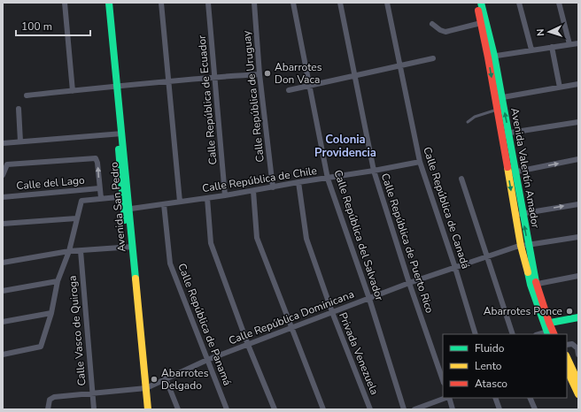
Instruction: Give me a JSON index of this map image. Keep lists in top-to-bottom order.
{
  "streets": {
    "main road": ["Avenida Valentín Amador", "Avenida San Pedro"],
    "street": [
      "Calle República de Uruguay",
      "Calle República de Ecuador",
      "Calle República de Chile",
      "Calle del Lago",
      "Calle República de Canadá",
      "Calle República del Salvador",
      "Calle República de Puerto Rico",
      "Calle República Dominicana",
      "Calle República de Panamá",
      "Calle Vasco de Quiroga",
      "Privada Venezuela"
    ]
  },
  "crossings": [
    ["Calle República de Uruguay", "Calle República de Chile"],
    ["Calle República de Ecuador", "Calle República de Chile"],
    ["Avenida Valentín Amador", "Calle República Dominicana"],
    ["Calle República de Chile", "Avenida San Pedro"],
    ["Calle República de Chile", "Calle República de Canadá"],
    ["Calle República de Chile", "Calle República del Salvador"],
    ["Calle República de Chile", "Calle República de Puerto Rico"],
    ["Calle República de Chile", "Calle República de Panamá"],
    ["Calle República de Chile", "Privada Venezuela"],
    ["Avenida San Pedro", "Calle República Dominicana"],
    ["Calle República de Canadá", "Calle República Dominicana"],
    ["Calle República del Salvador", "Calle República Dominicana"],
    ["Calle República de Puerto Rico", "Calle República Dominicana"],
    ["Calle República Dominicana", "Calle República de Panamá"],
    ["Calle República Dominicana", "Privada Venezuela"]
  ],
  "districts": ["Colonia Providencia"],
  "places": ["Abarrotes Don Vaca", "Abarrotes Ponce", "Abarrotes Delgado"],
  "legend": ["Fluido", "Lento", "Atasco"],
  "scale_bar": "100 m",
  "north": "left"
}
